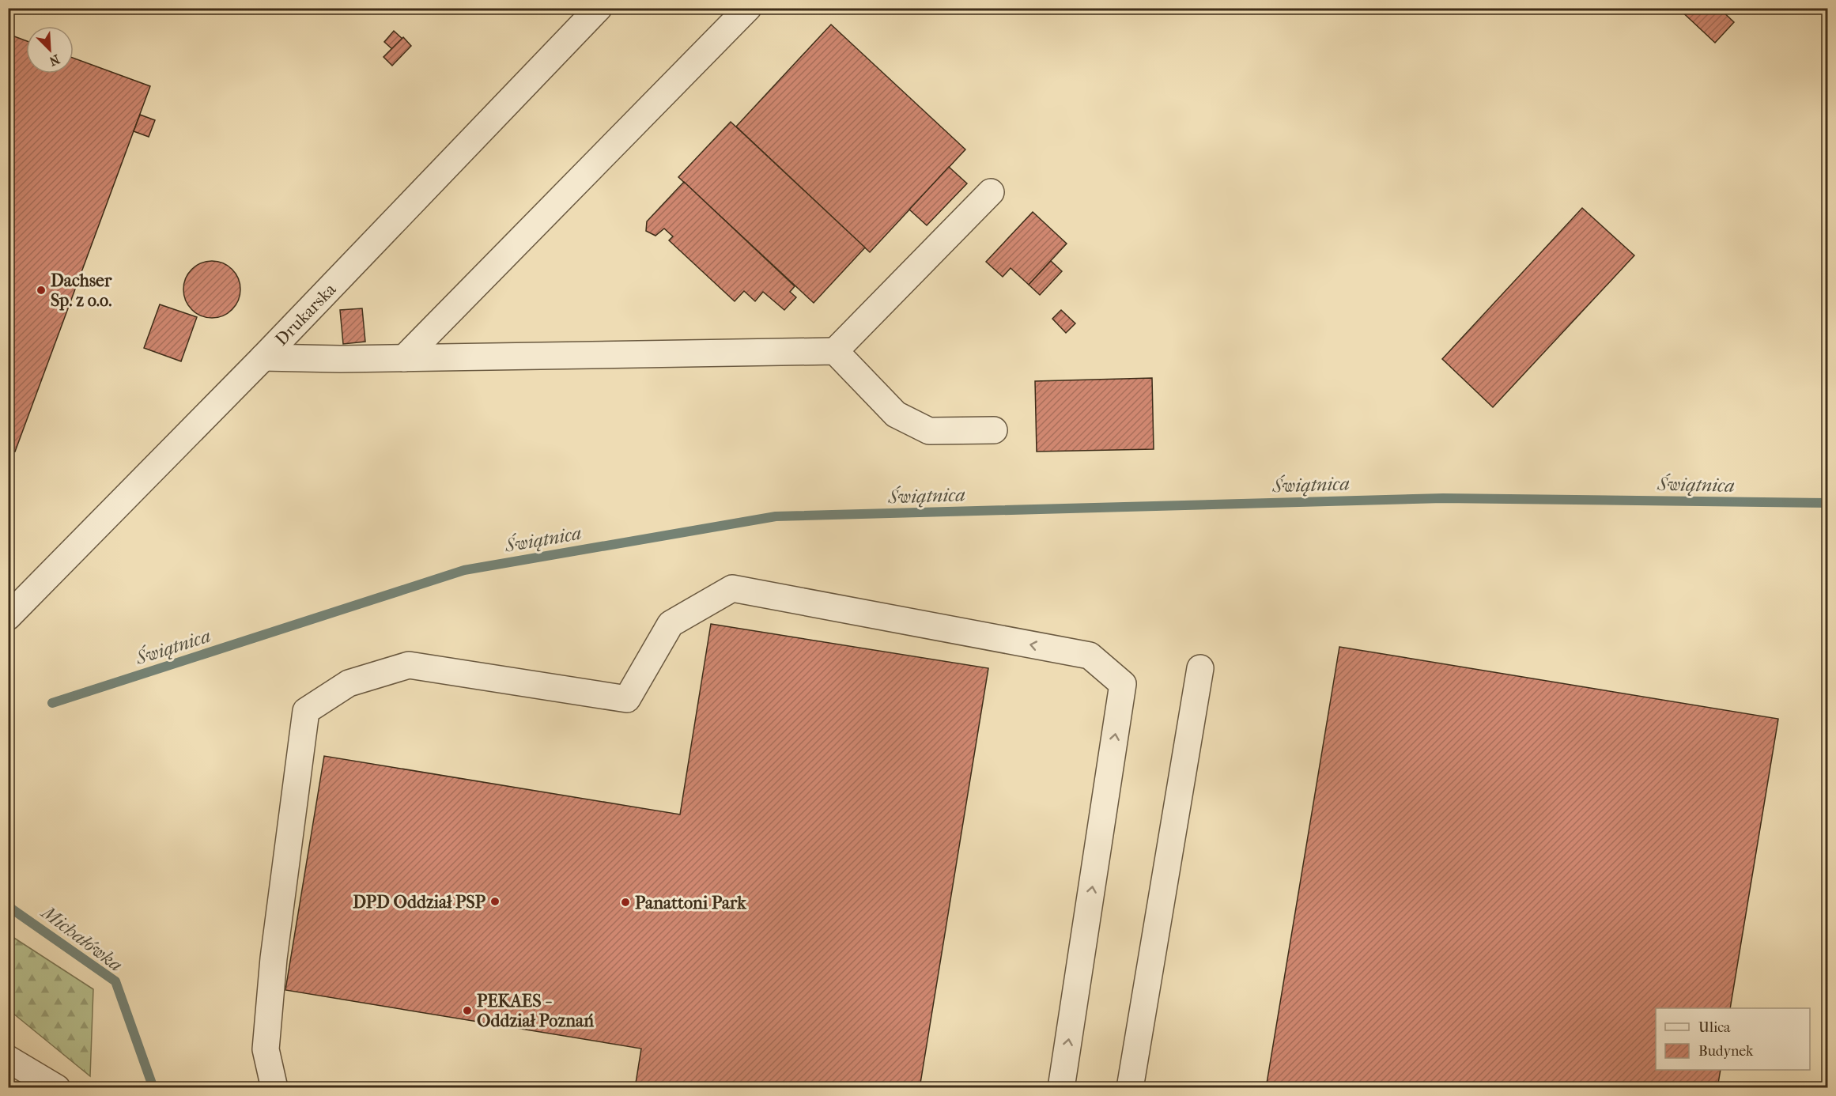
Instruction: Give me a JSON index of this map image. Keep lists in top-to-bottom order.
{
  "streets": {
    "street": ["Drukarska"]
  },
  "water": ["Świątnica", "Michałówka"],
  "places": [
    "Dachser Sp. z o.o.",
    "DPD Oddział PSP",
    "Panattoni Park",
    "PEKAES - Oddział Poznań"
  ],
  "legend": ["Ulica", "Budynek"],
  "north": "bottom right"
}
